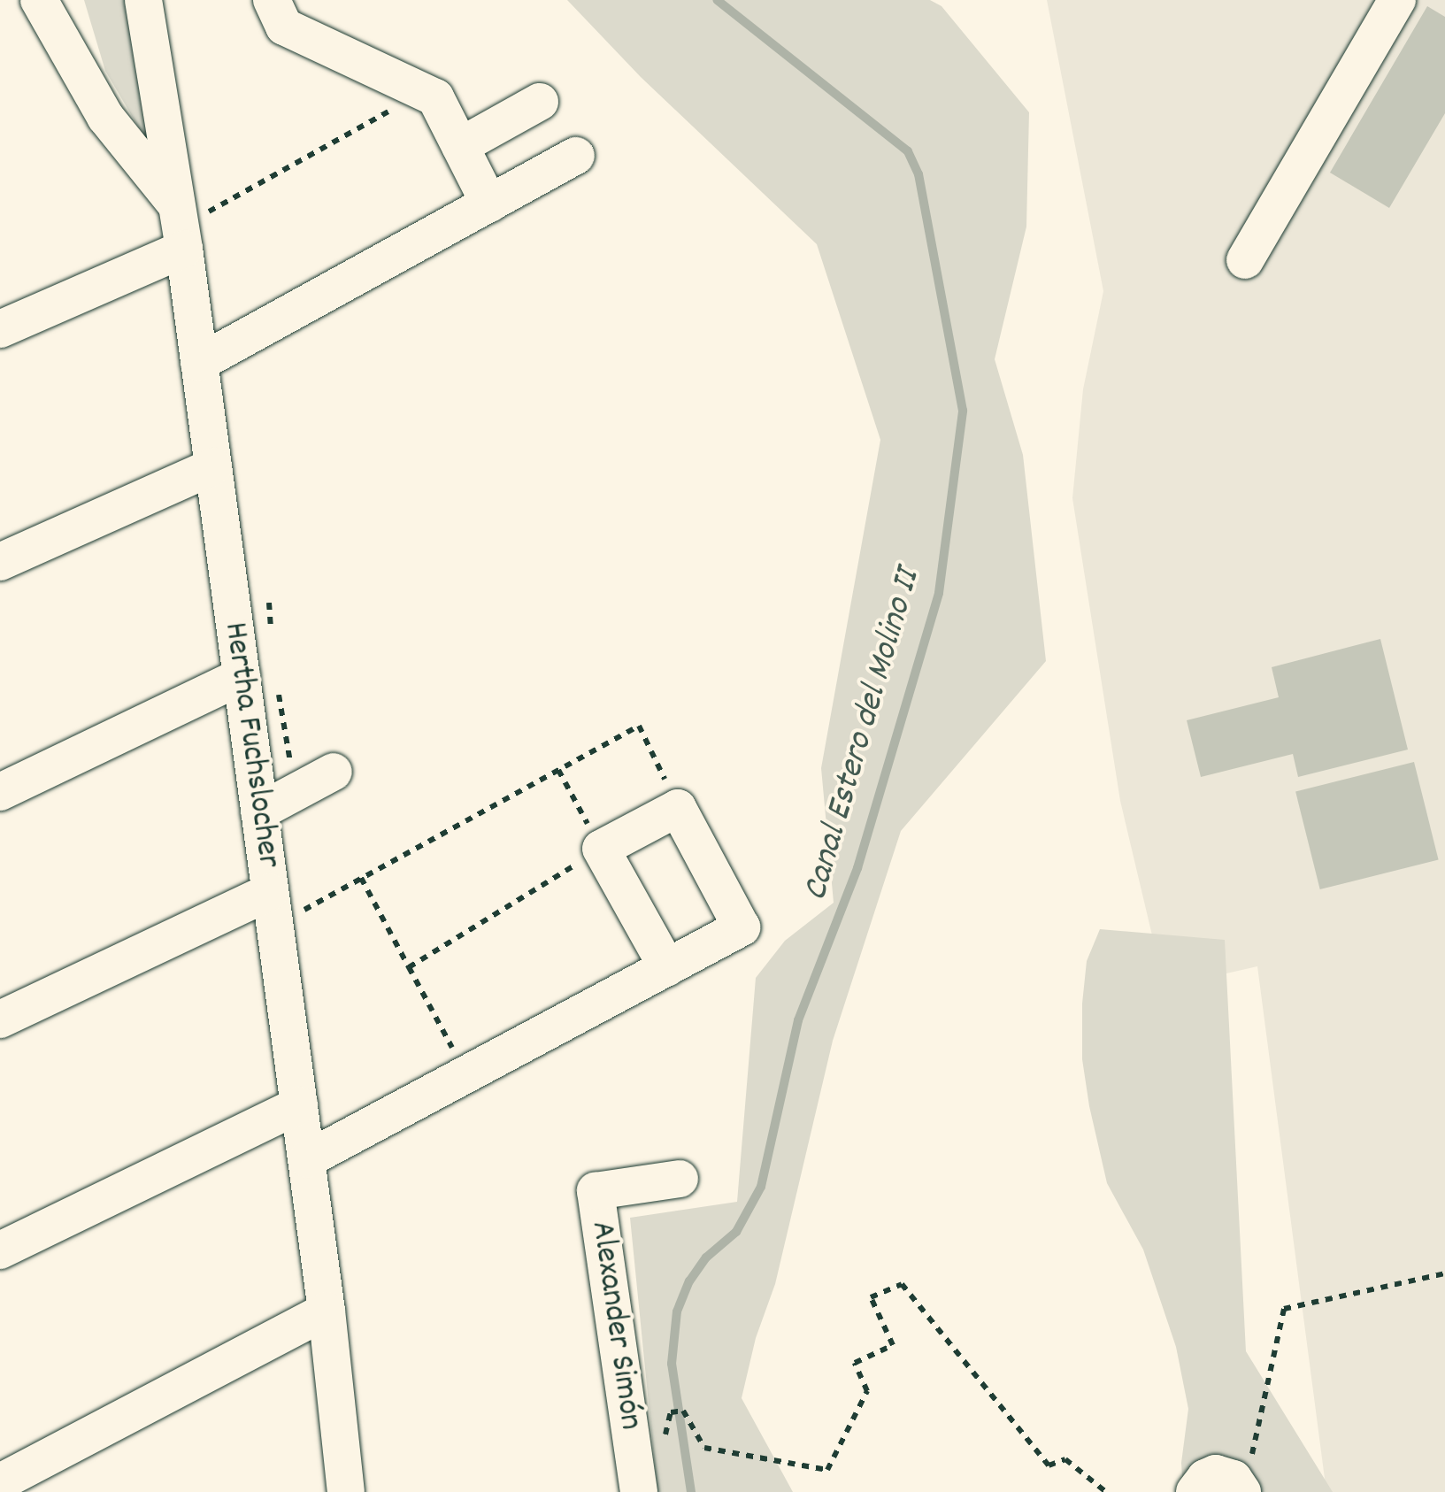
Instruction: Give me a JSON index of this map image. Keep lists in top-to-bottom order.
{
  "streets": {
    "street": ["Hertha Fuchslocher", "Alexander Simón"]
  },
  "water": ["Canal Estero del Molino II"]
}
